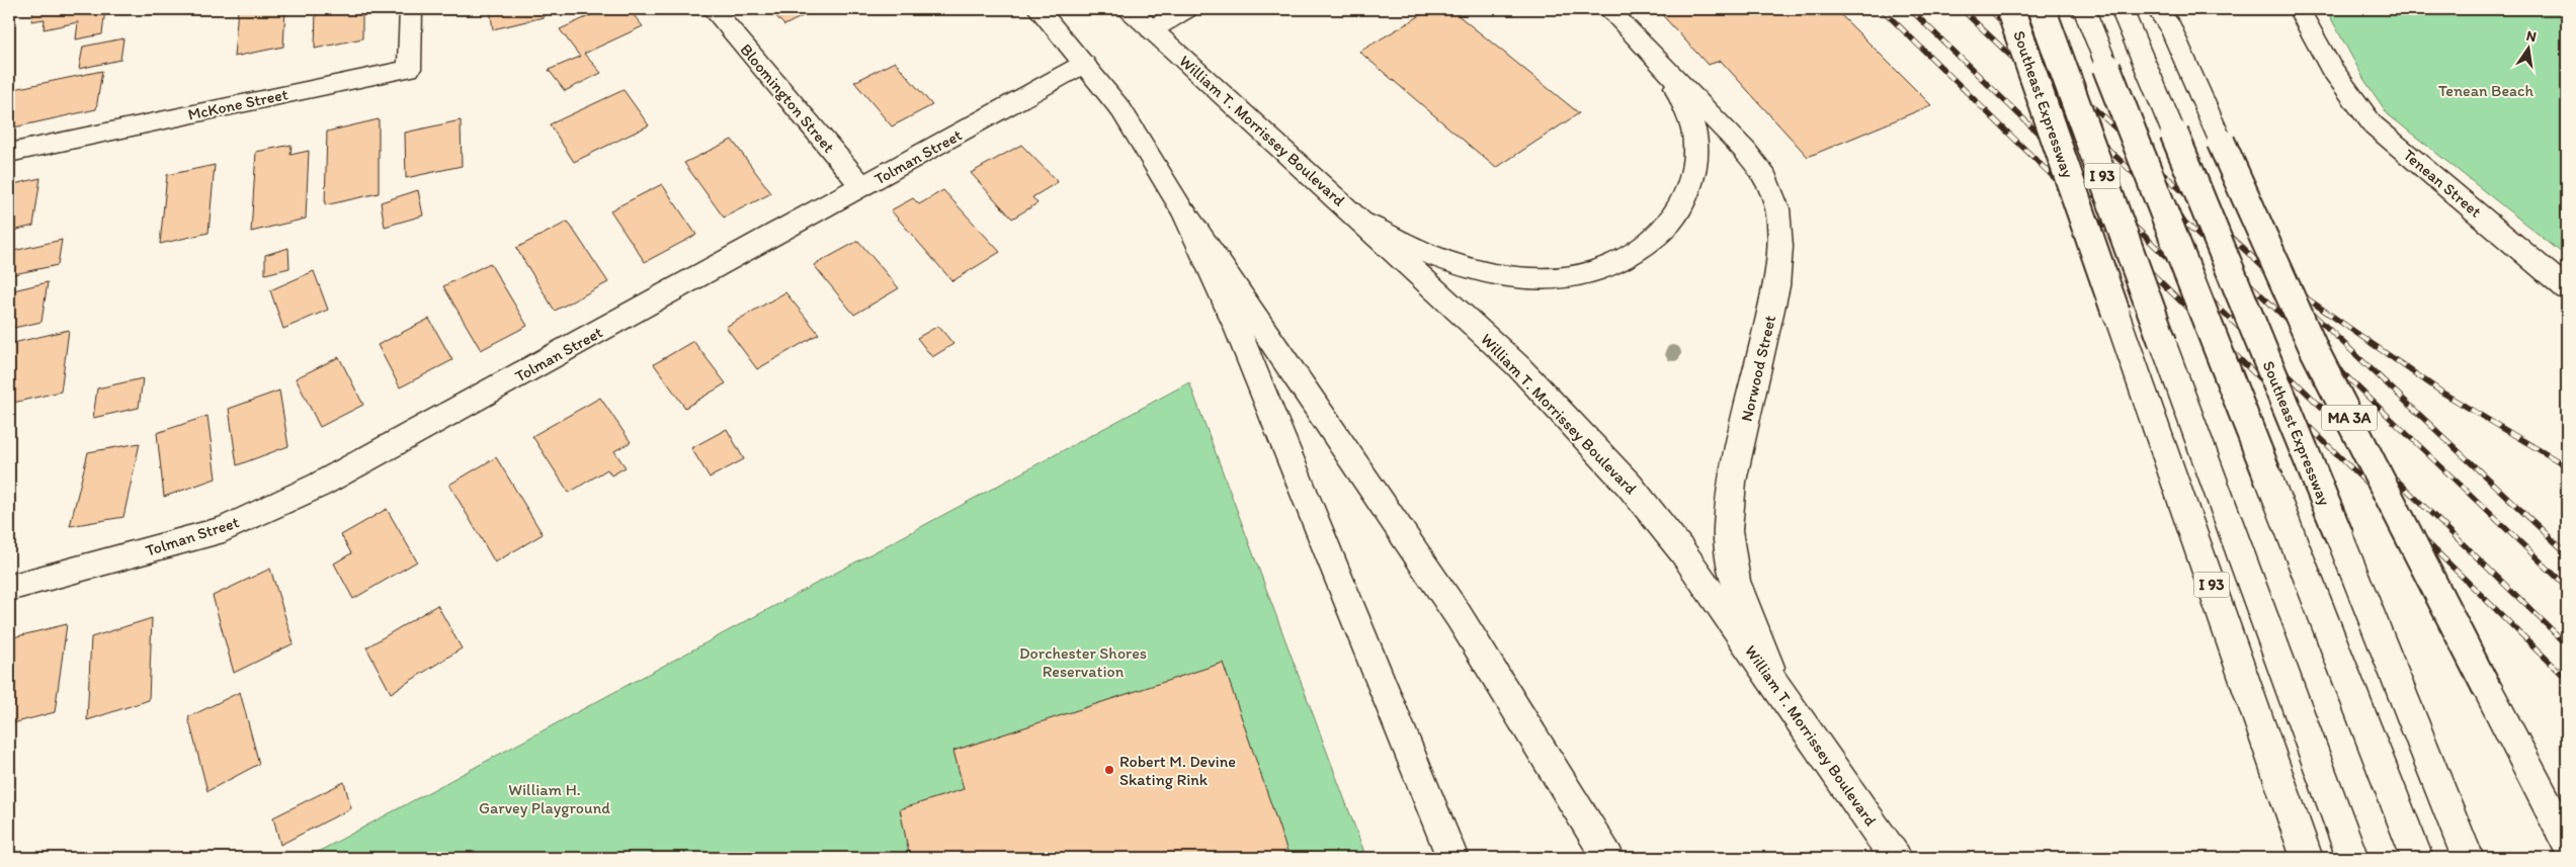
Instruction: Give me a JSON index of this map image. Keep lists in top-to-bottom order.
{
  "streets": {
    "main road": [
      "Bloomington Street",
      "McKone Street",
      "Southeast Expressway",
      "William T. Morrissey Boulevard",
      "Tolman Street",
      "I 93",
      "Tenean Street",
      "Norwood Street",
      "MA 3A"
    ]
  },
  "crossings": [
    ["Bloomington Street", "Tolman Street"],
    ["William T. Morrissey Boulevard", "Norwood Street"]
  ],
  "parks": ["Tenean Beach", "Dorchester Shores Reservation", "William H. Garvey Playground"],
  "places": ["Robert M. Devine Skating Rink"],
  "north": "top"
}
